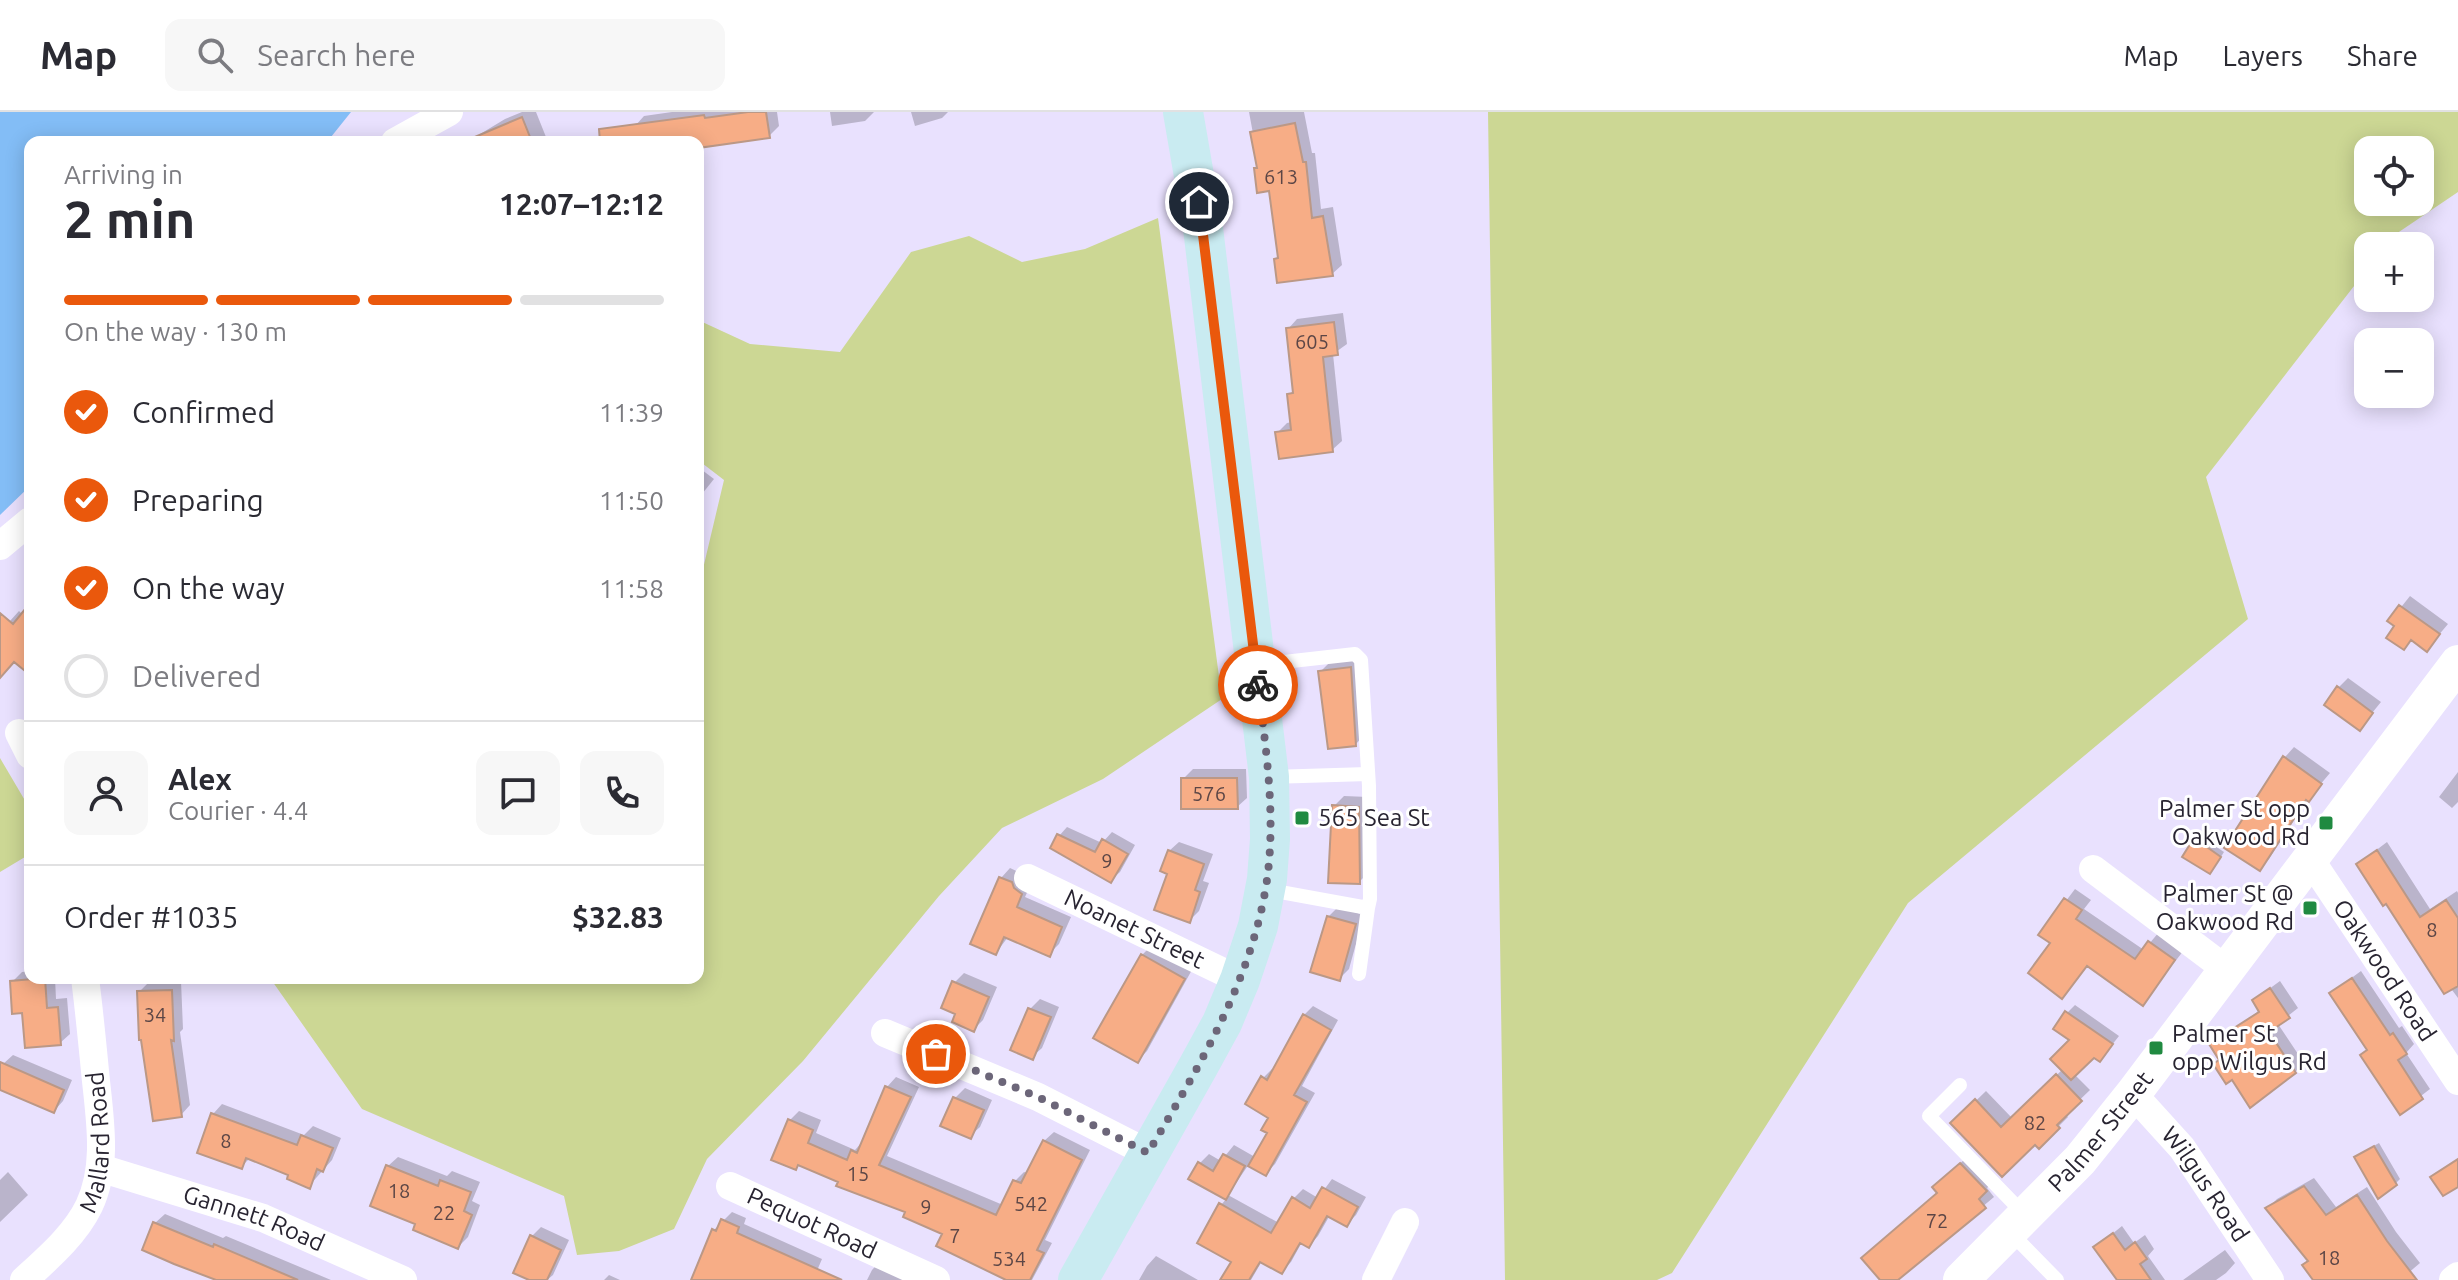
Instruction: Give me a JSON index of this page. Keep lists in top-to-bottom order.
{
  "streets": {
    "street": [
      "Noanet Street",
      "Oakwood Road",
      "Palmer Street",
      "Mallard Road",
      "Wilgus Road",
      "Gannett Road",
      "Pequot Road"
    ]
  },
  "crossings": [
    ["Oakwood Road", "Palmer Street"],
    ["Palmer Street", "Wilgus Road"],
    ["Mallard Road", "Gannett Road"]
  ],
  "places": {
    "transit": [
      "565 Sea St",
      "Palmer St opp Oakwood Rd",
      "Palmer St @ Oakwood Rd",
      "Palmer St opp Wilgus Rd"
    ]
  },
  "house_numbers": [
    "613",
    "605",
    "576",
    "9",
    "8",
    "34",
    "82",
    "8",
    "15",
    "18",
    "542",
    "9",
    "22",
    "72",
    "7",
    "18",
    "534"
  ],
  "page": {
    "header": "Map",
    "search": "Search here",
    "nav": ["Map", "Layers", "Share"],
    "map_buttons": ["+", "−"],
    "heading": ["2 min", "Arriving in", "12:07–12:12"],
    "panel": [
      "Alex",
      "Courier · 4.4",
      "Order #1035",
      "$32.83"
    ],
    "bar": "On the way · 130 m",
    "list": [
      ["Confirmed", "11:39"],
      ["Preparing", "11:50"],
      ["On the way", "11:58"],
      "Delivered"
    ]
  }
}
